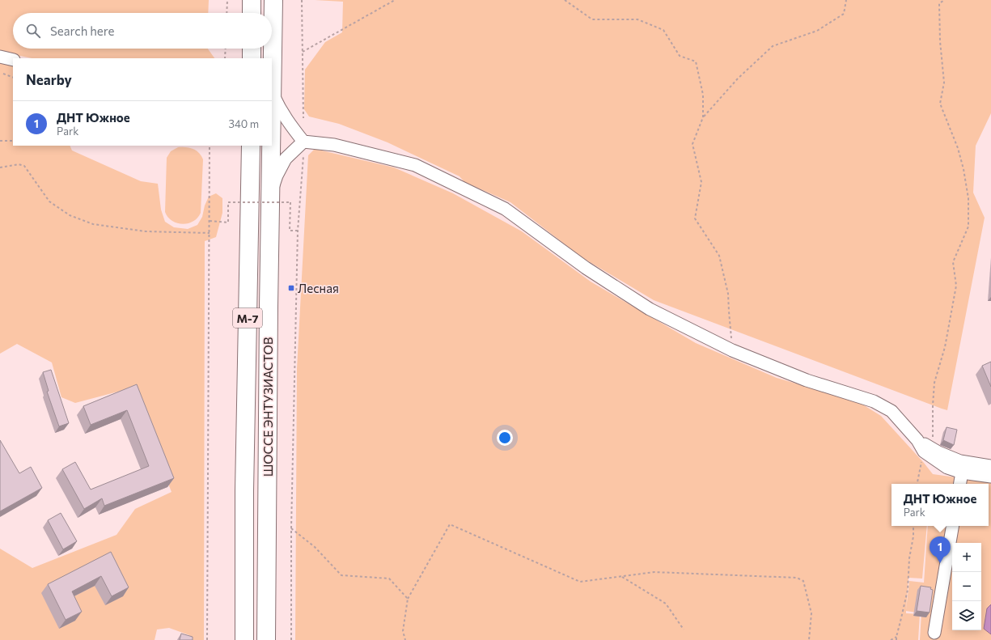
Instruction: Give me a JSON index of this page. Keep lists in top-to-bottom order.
{
  "streets": {
    "highway": ["М-7", "ШОССЕ ЭНТУЗИАСТОВ"]
  },
  "places": {
    "transit": ["Лесная"]
  },
  "page": {
    "search": "Search here",
    "heading": "Nearby",
    "list": [
      {
        "mark": "1",
        "name": "ДНТ Южное",
        "note": "Park",
        "value": "340 m"
      }
    ],
    "popup": ["ДНТ Южное", "Park"],
    "pins": "1",
    "map_buttons": ["+", "−"]
  }
}
